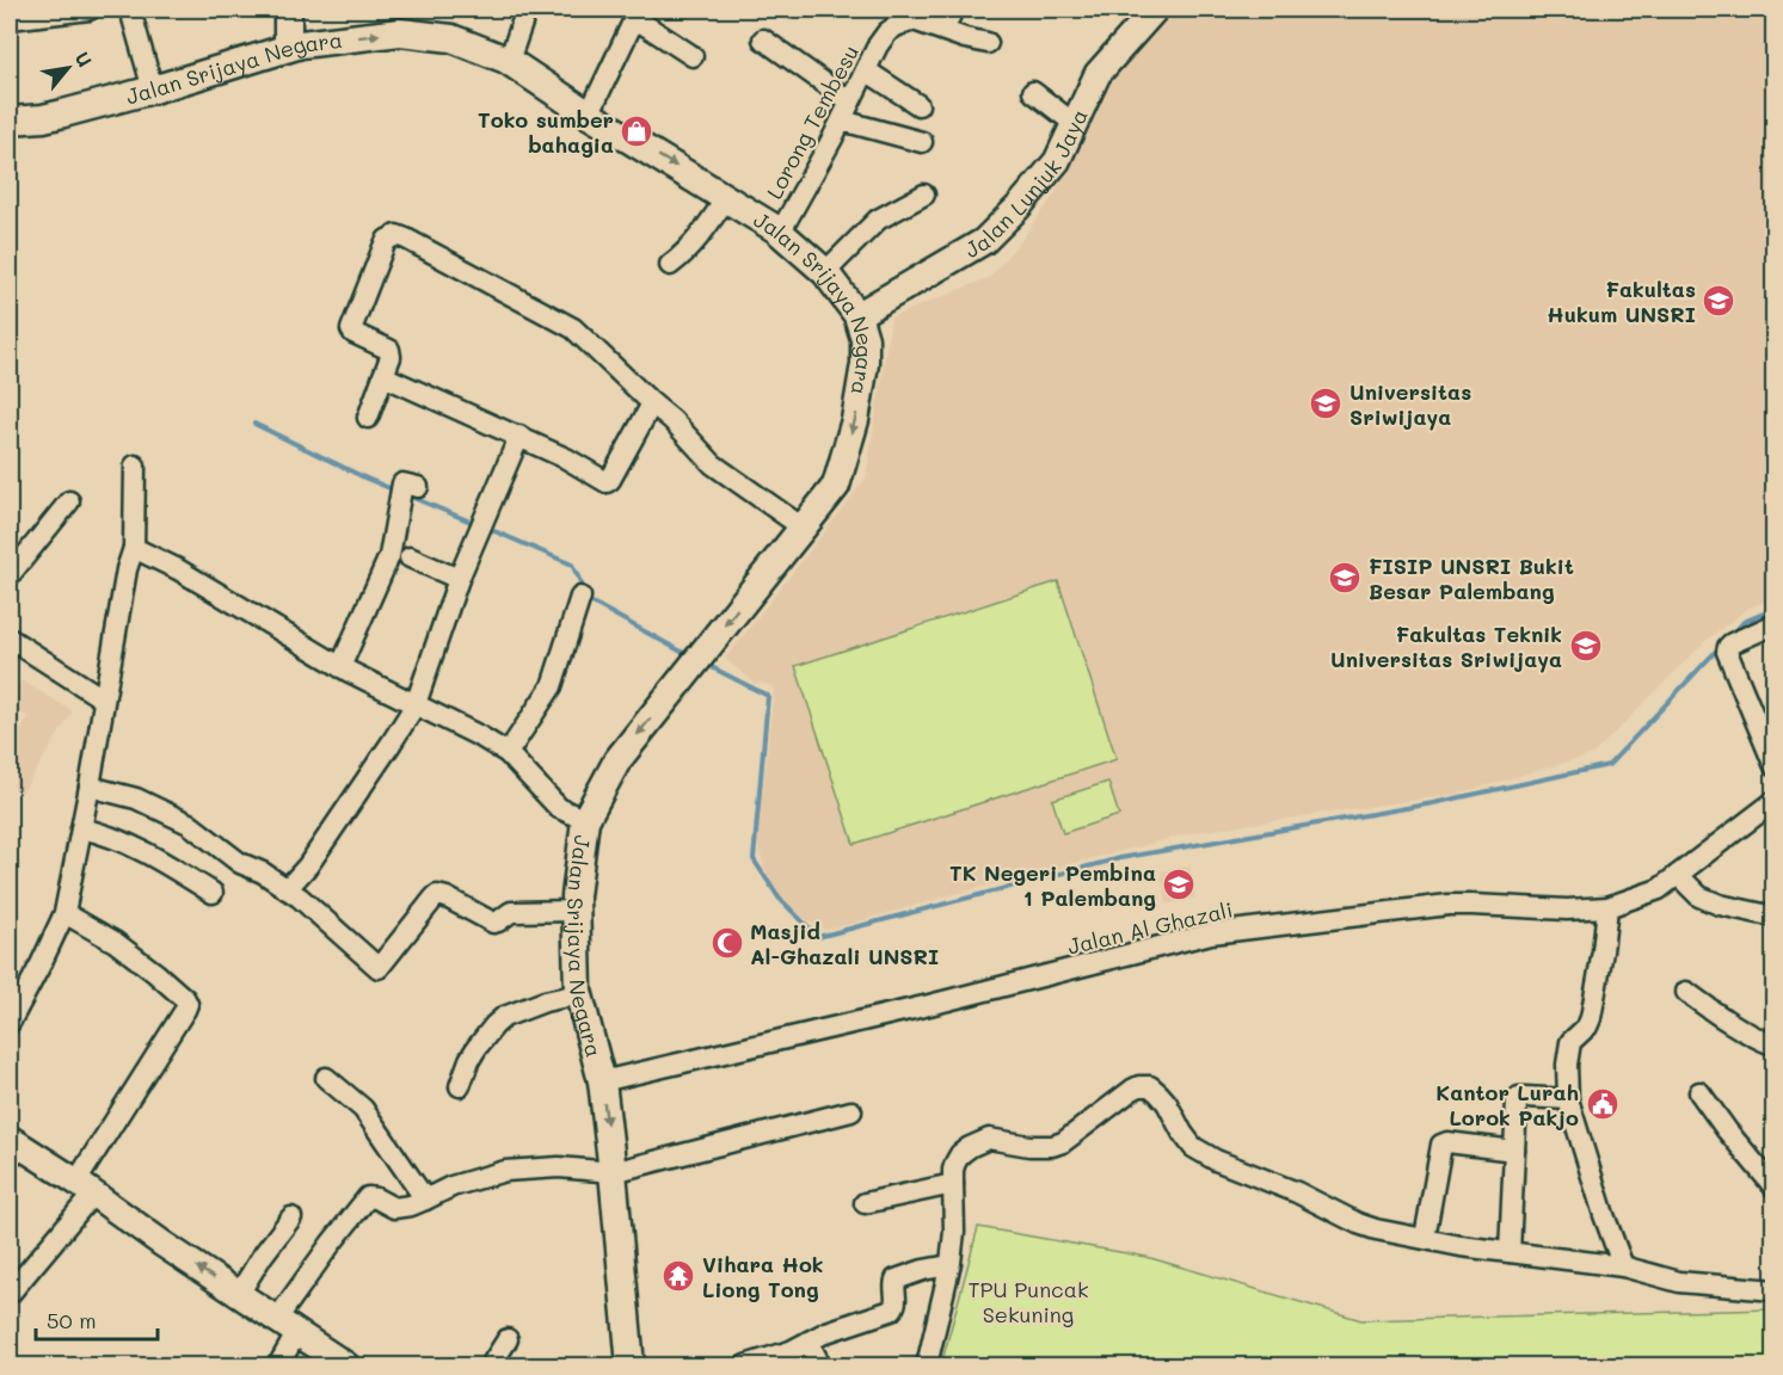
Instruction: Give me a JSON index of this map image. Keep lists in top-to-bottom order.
{
  "streets": {
    "main road": ["Jalan Srijaya Negara"],
    "street": ["Lorong Tembesu", "Jalan Lunjuk Jaya", "Jalan Al Ghazali"]
  },
  "crossings": [
    ["Jalan Srijaya Negara", "Lorong Tembesu"],
    ["Jalan Srijaya Negara", "Jalan Lunjuk Jaya"],
    ["Jalan Srijaya Negara", "Jalan Al Ghazali"]
  ],
  "parks": ["TPU Puncak Sekuning"],
  "places": {
    "shop": ["Toko sumber bahagia"],
    "school or university": [
      "Fakultas Hukum UNSRI",
      "Universitas Sriwijaya",
      "FISIP UNSRI Bukit Besar Palembang",
      "Fakultas Teknik Universitas Sriwijaya",
      "TK Negeri Pembina 1 Palembang"
    ],
    "mosque": ["Masjid Al-Ghazali UNSRI"],
    "public building": ["Kantor Lurah Lorok Pakjo"],
    "temple": ["Vihara Hok Liong Tong"]
  },
  "scale_bar": "50 m",
  "north": "top right"
}
